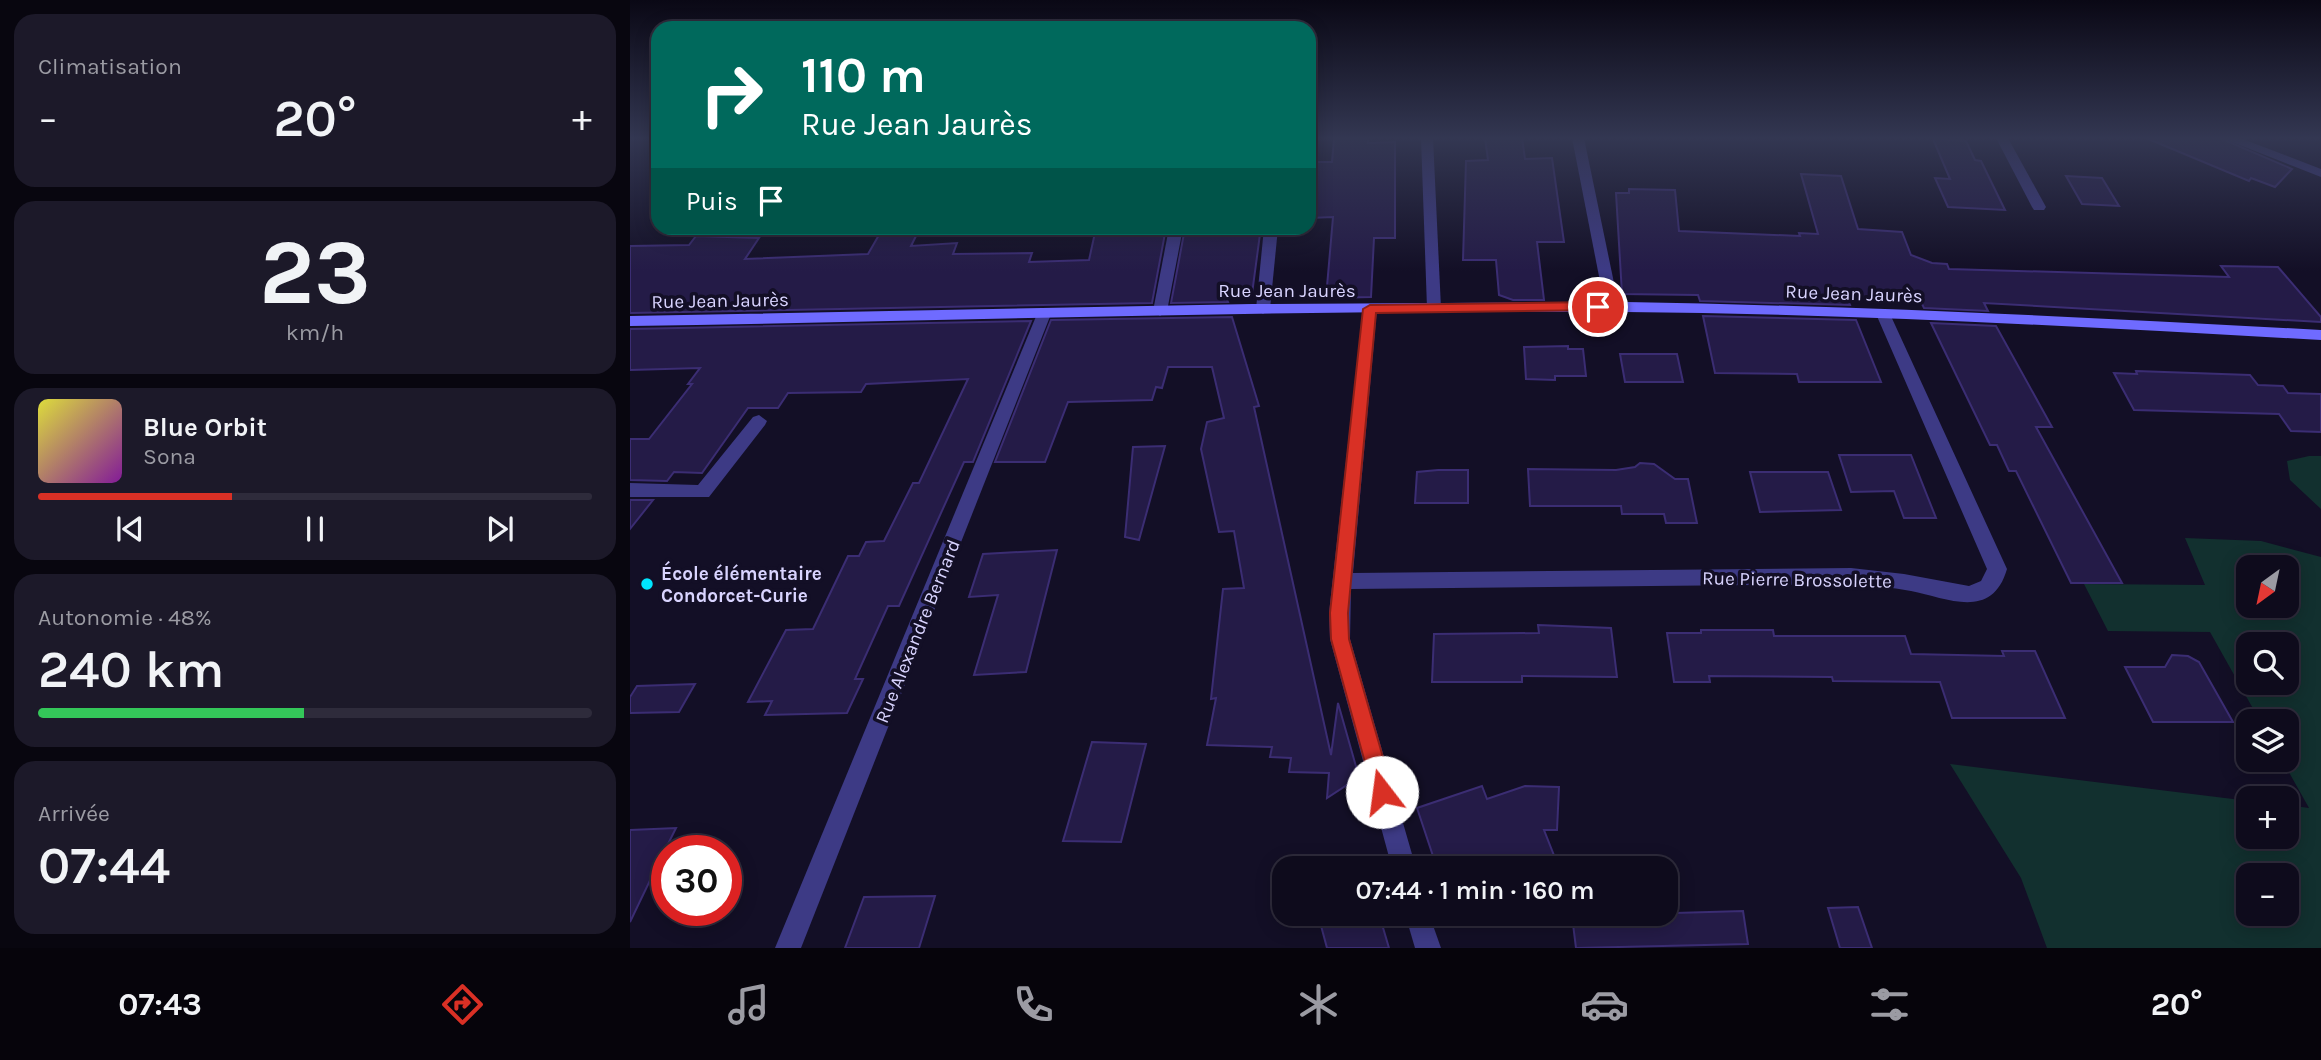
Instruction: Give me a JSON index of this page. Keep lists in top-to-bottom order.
{
  "streets": {
    "street": ["Rue Jean Jaurès", "Rue Pierre Brossolette", "Rue Alexandre Bernard"]
  },
  "crossings": [
    ["Rue Jean Jaurès", "Rue Pierre Brossolette"],
    ["Rue Jean Jaurès", "Rue Alexandre Bernard"]
  ],
  "places": ["École élémentaire Condorcet-Curie"],
  "north": "bottom left",
  "page": {
    "tile": [
      "Climatisation",
      ["23", "km/h"],
      ["Autonomie · 48%", "240 km"],
      ["Arrivée", "07:44"]
    ],
    "turn": ["110 m", "Rue Jean Jaurès"],
    "heat": ["−", "20°", "+"],
    "then": "Puis",
    "song": ["Blue Orbit", "Sona"],
    "map_buttons": ["+", "−"],
    "limit": "30",
    "trip": "07:44 · 1 min · 160 m",
    "tabs": ["07:43", "20°"]
  }
}
